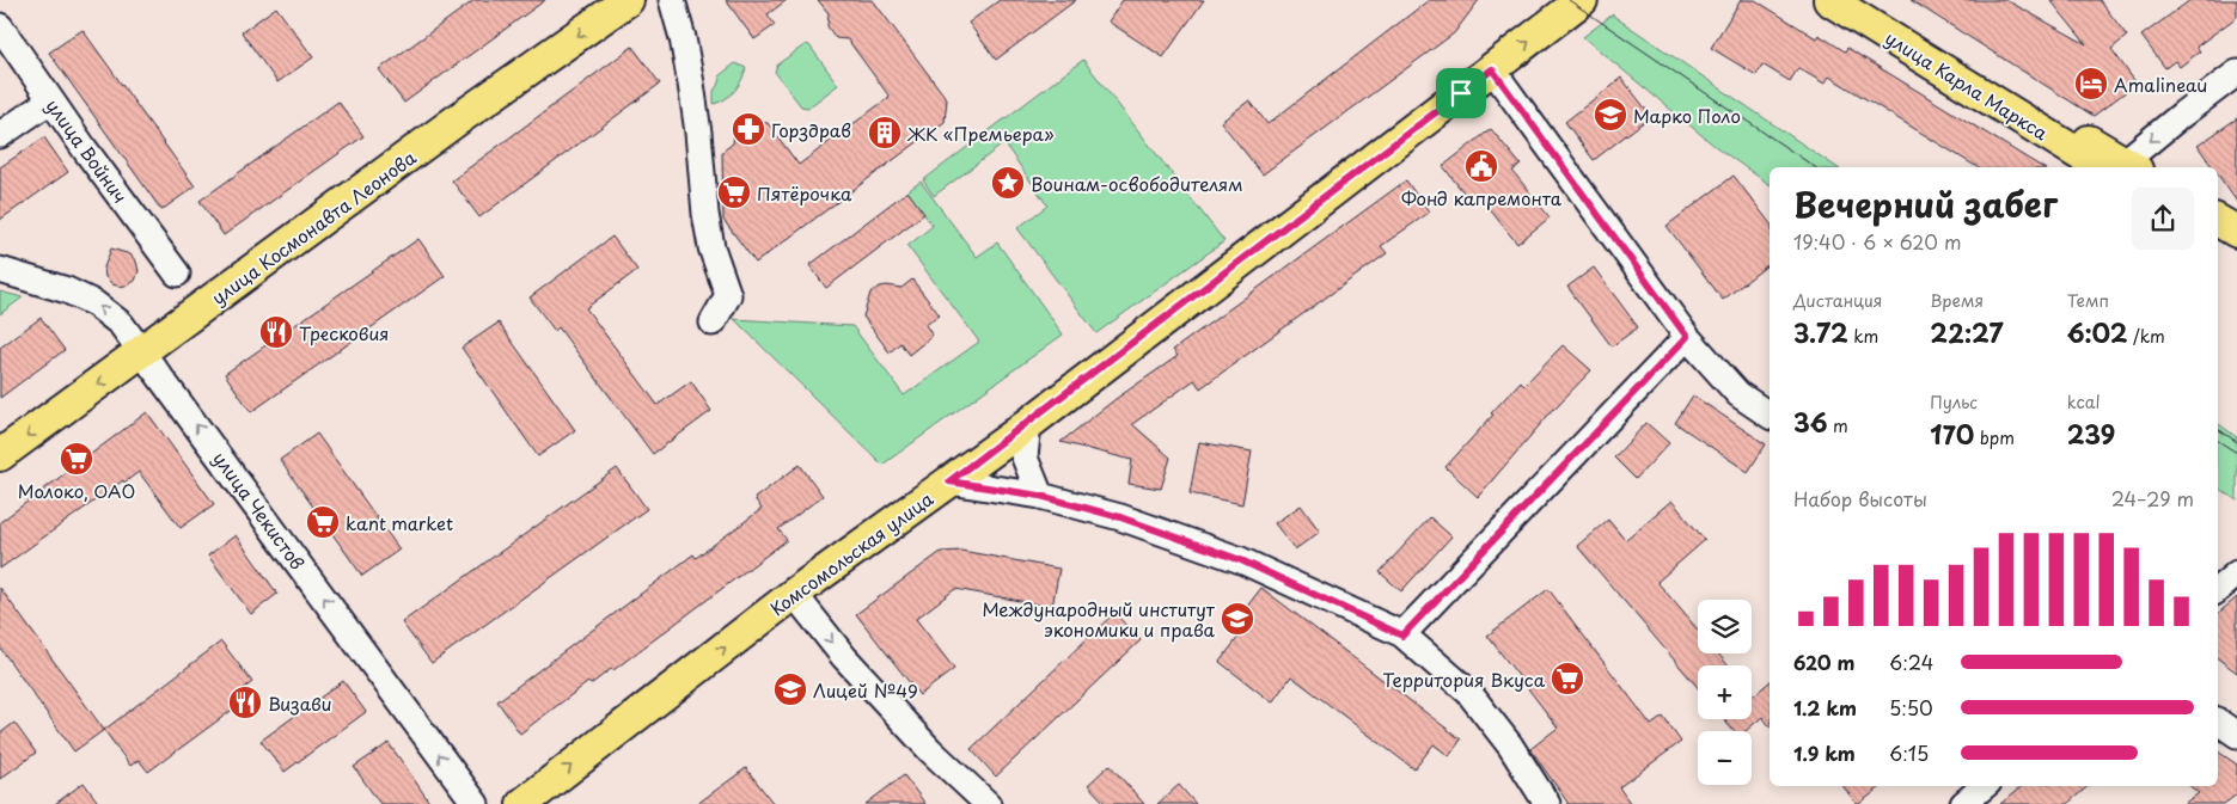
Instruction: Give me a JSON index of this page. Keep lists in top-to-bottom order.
{
  "streets": {
    "main road": ["улица Карла Маркса", "улица Космонавта Леонова", "Комсомольская улица"],
    "street": ["улица Войнич", "улица Чекистов"]
  },
  "crossings": [
    ["улица Космонавта Леонова", "улица Чекистов"]
  ],
  "one_way": ["улица Космонавта Леонова", "улица Чекистов"],
  "places": {
    "hotel": ["Amalineau"],
    "school or university": ["Марко Поло", "Международный институт экономики и права", "Лицей №49"],
    "pharmacy": ["Горздрав"],
    "building": ["ЖК «Премьера»"],
    "public building": ["Фонд капремонта"],
    "place": ["Воинам-освободителям"],
    "supermarket": [
      "Пятёрочка",
      "Молоко, ОАО",
      "kant market",
      "Территория Вкуса"
    ],
    "restaurant": ["Тресковия", "Визави"]
  },
  "page": {
    "heading": ["Вечерний забег", "19:40 · 6 × 620 m"],
    "stats": [
      ["Дистанция", "3.72 km"],
      ["Время", "22:27"],
      ["Темп", "6:02 /km"],
      ["36 m"],
      ["Пульс", "170 bpm"],
      ["kcal", "239"]
    ],
    "chart": ["Набор высоты", "24–29 m"],
    "map_buttons": ["+", "−"],
    "list": [
      {
        "name": "620 m",
        "note": "6:24"
      },
      {
        "name": "1.2 km",
        "note": "5:50"
      },
      {
        "name": "1.9 km",
        "note": "6:15"
      }
    ]
  }
}
